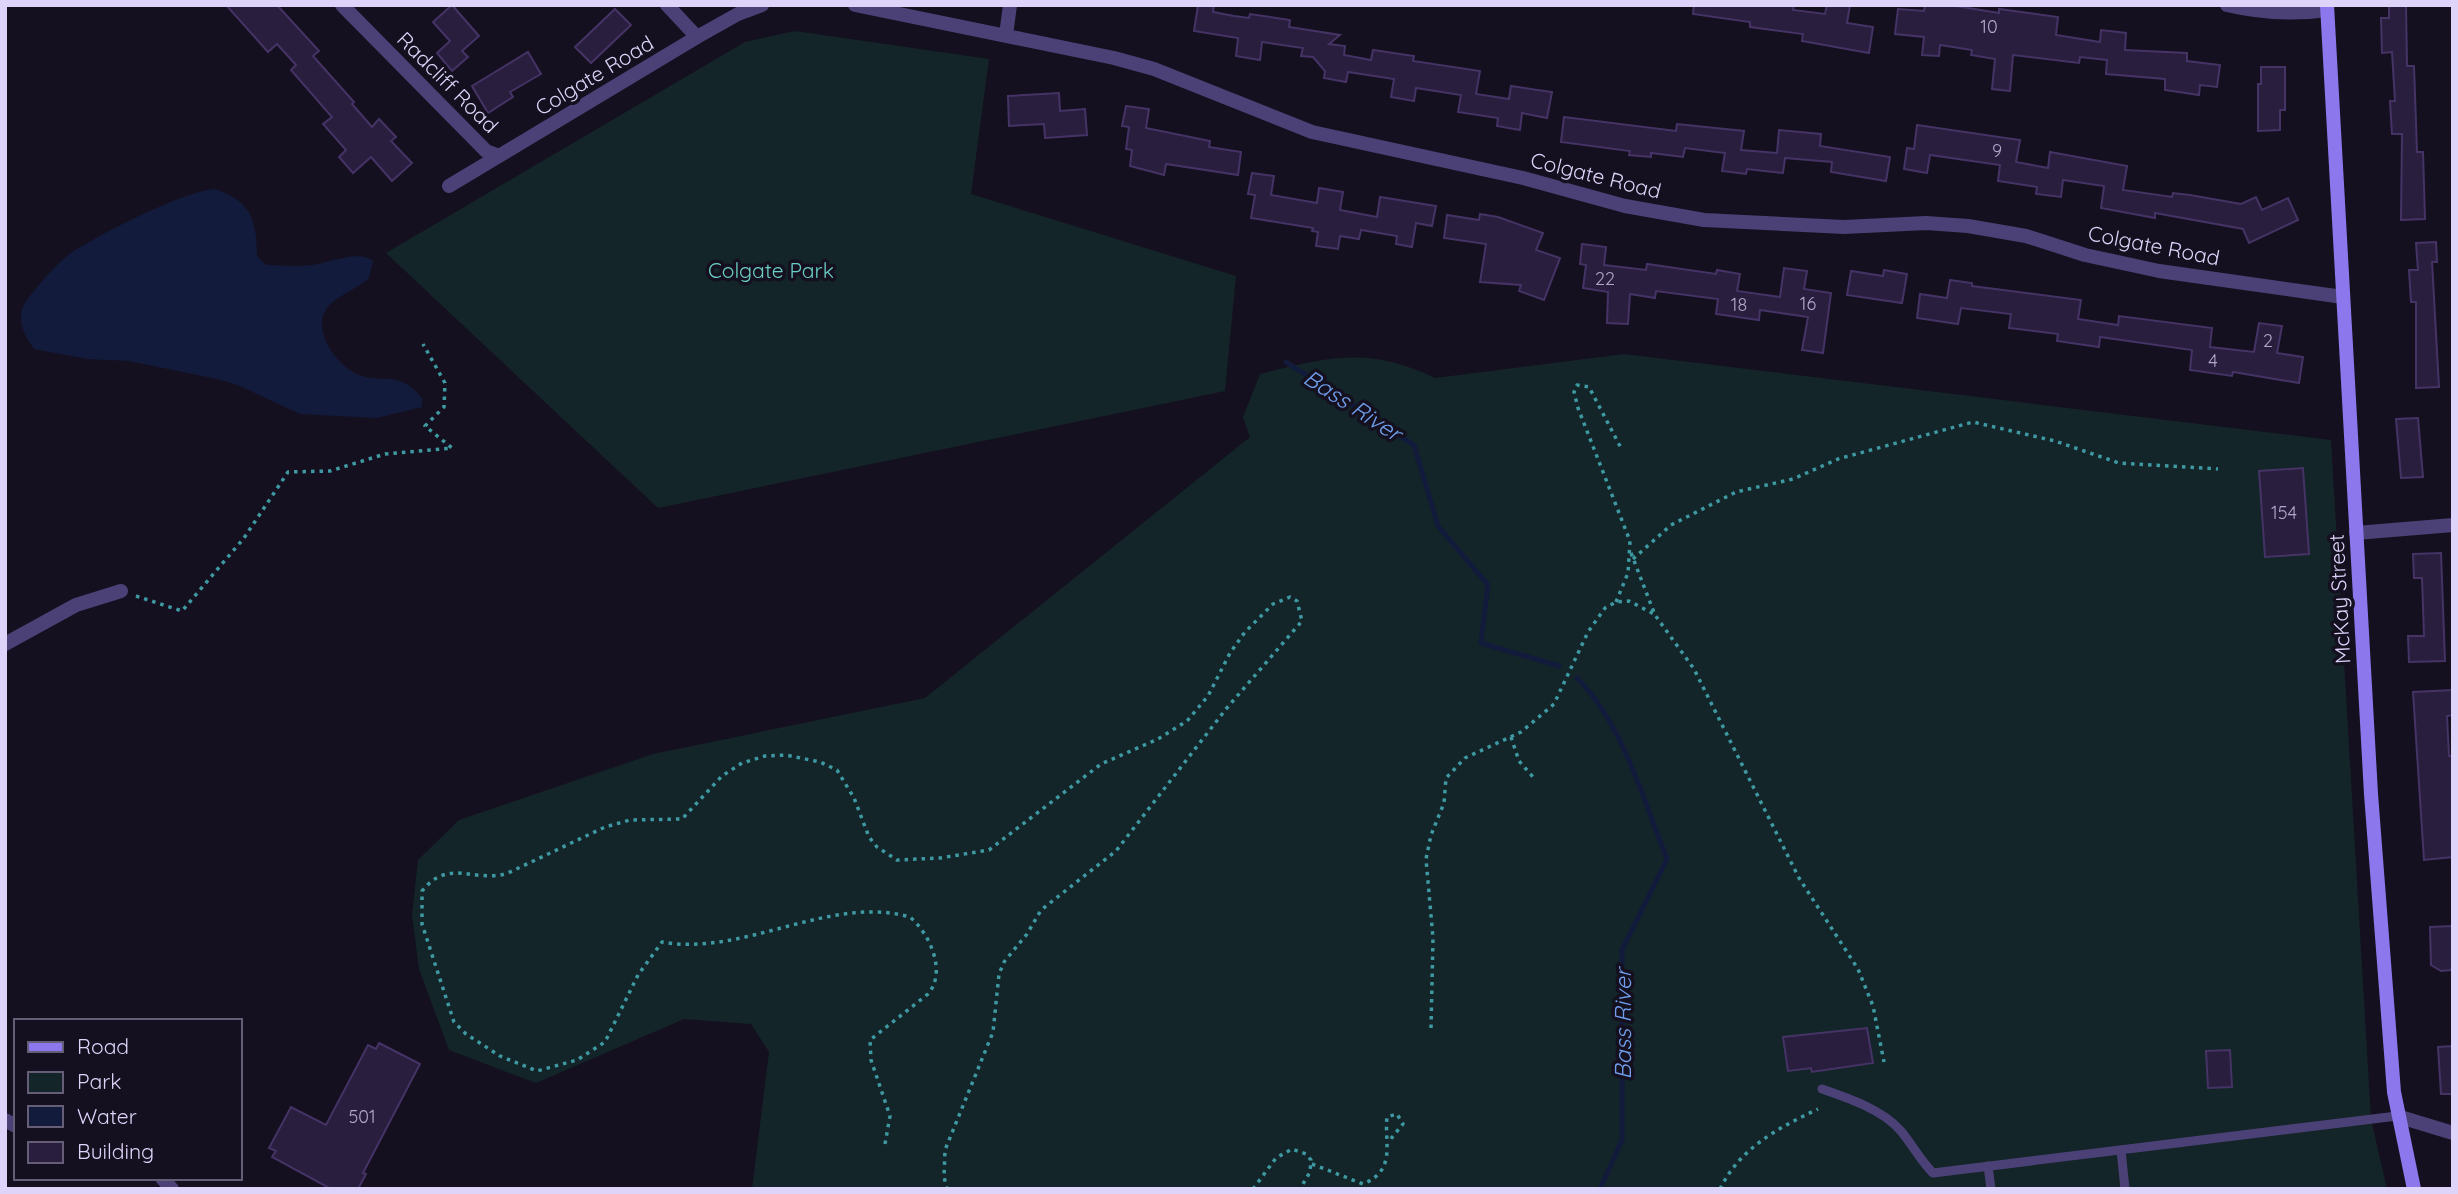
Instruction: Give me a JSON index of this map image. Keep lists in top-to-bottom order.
{
  "streets": {
    "main road": ["McKay Street"],
    "street": ["Colgate Road", "Radcliff Road"]
  },
  "crossings": [
    ["Colgate Road", "Radcliff Road"],
    ["Colgate Road", "McKay Street"]
  ],
  "water": ["Bass River"],
  "parks": ["Colgate Park"],
  "house_numbers": [
    "10",
    "9",
    "22",
    "16",
    "18",
    "2",
    "4",
    "154",
    "501"
  ],
  "legend": [
    "Road",
    "Park",
    "Water",
    "Building"
  ]
}
